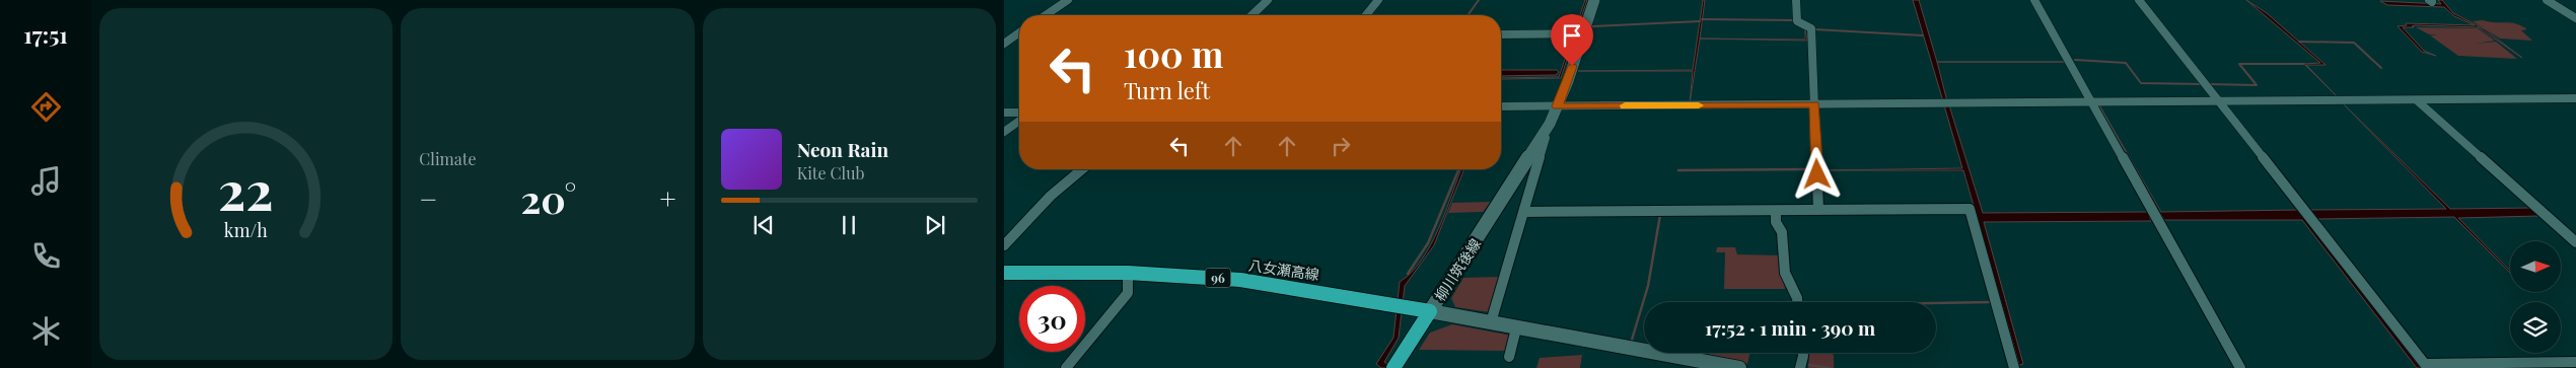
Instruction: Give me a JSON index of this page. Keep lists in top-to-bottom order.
{
  "streets": {
    "main road": ["八女瀬高線", "柳川筑後線", "96"]
  },
  "crossings": [
    ["八女瀬高線", "柳川筑後線"]
  ],
  "north": "right",
  "page": {
    "tabs": "17:51",
    "tile": "Climate",
    "turn": ["100 m", "Turn left"],
    "song": ["Neon Rain", "Kite Club"],
    "heat": ["−", "20°", "+"],
    "limit": "30",
    "trip": "17:52 · 1 min · 390 m",
    "gauge": ["22", "km/h"]
  }
}
